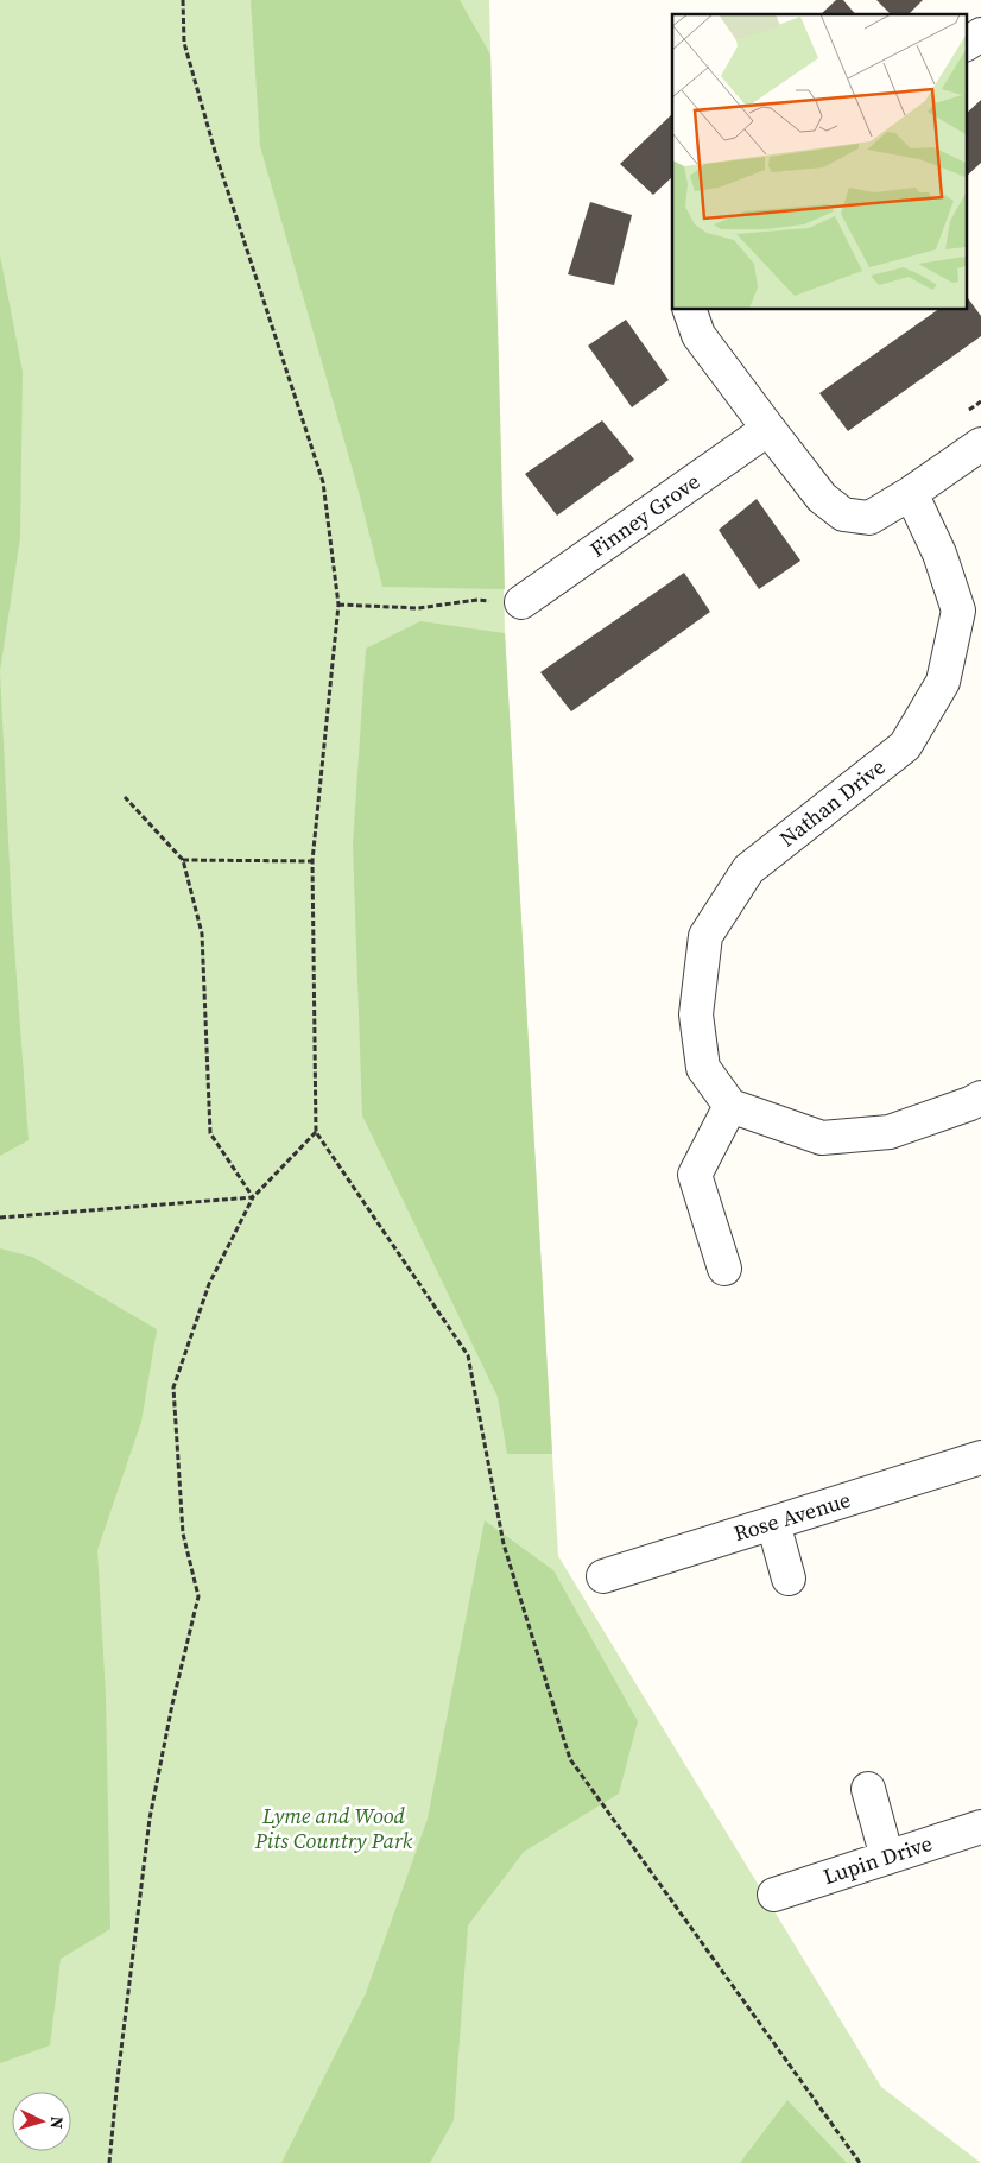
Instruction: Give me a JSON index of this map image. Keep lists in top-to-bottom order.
{
  "streets": {
    "street": [
      "Finney Grove",
      "Nathan Drive",
      "Rose Avenue",
      "Lupin Drive"
    ]
  },
  "parks": ["Lyme and Wood Pits Country Park"],
  "north": "right"
}
